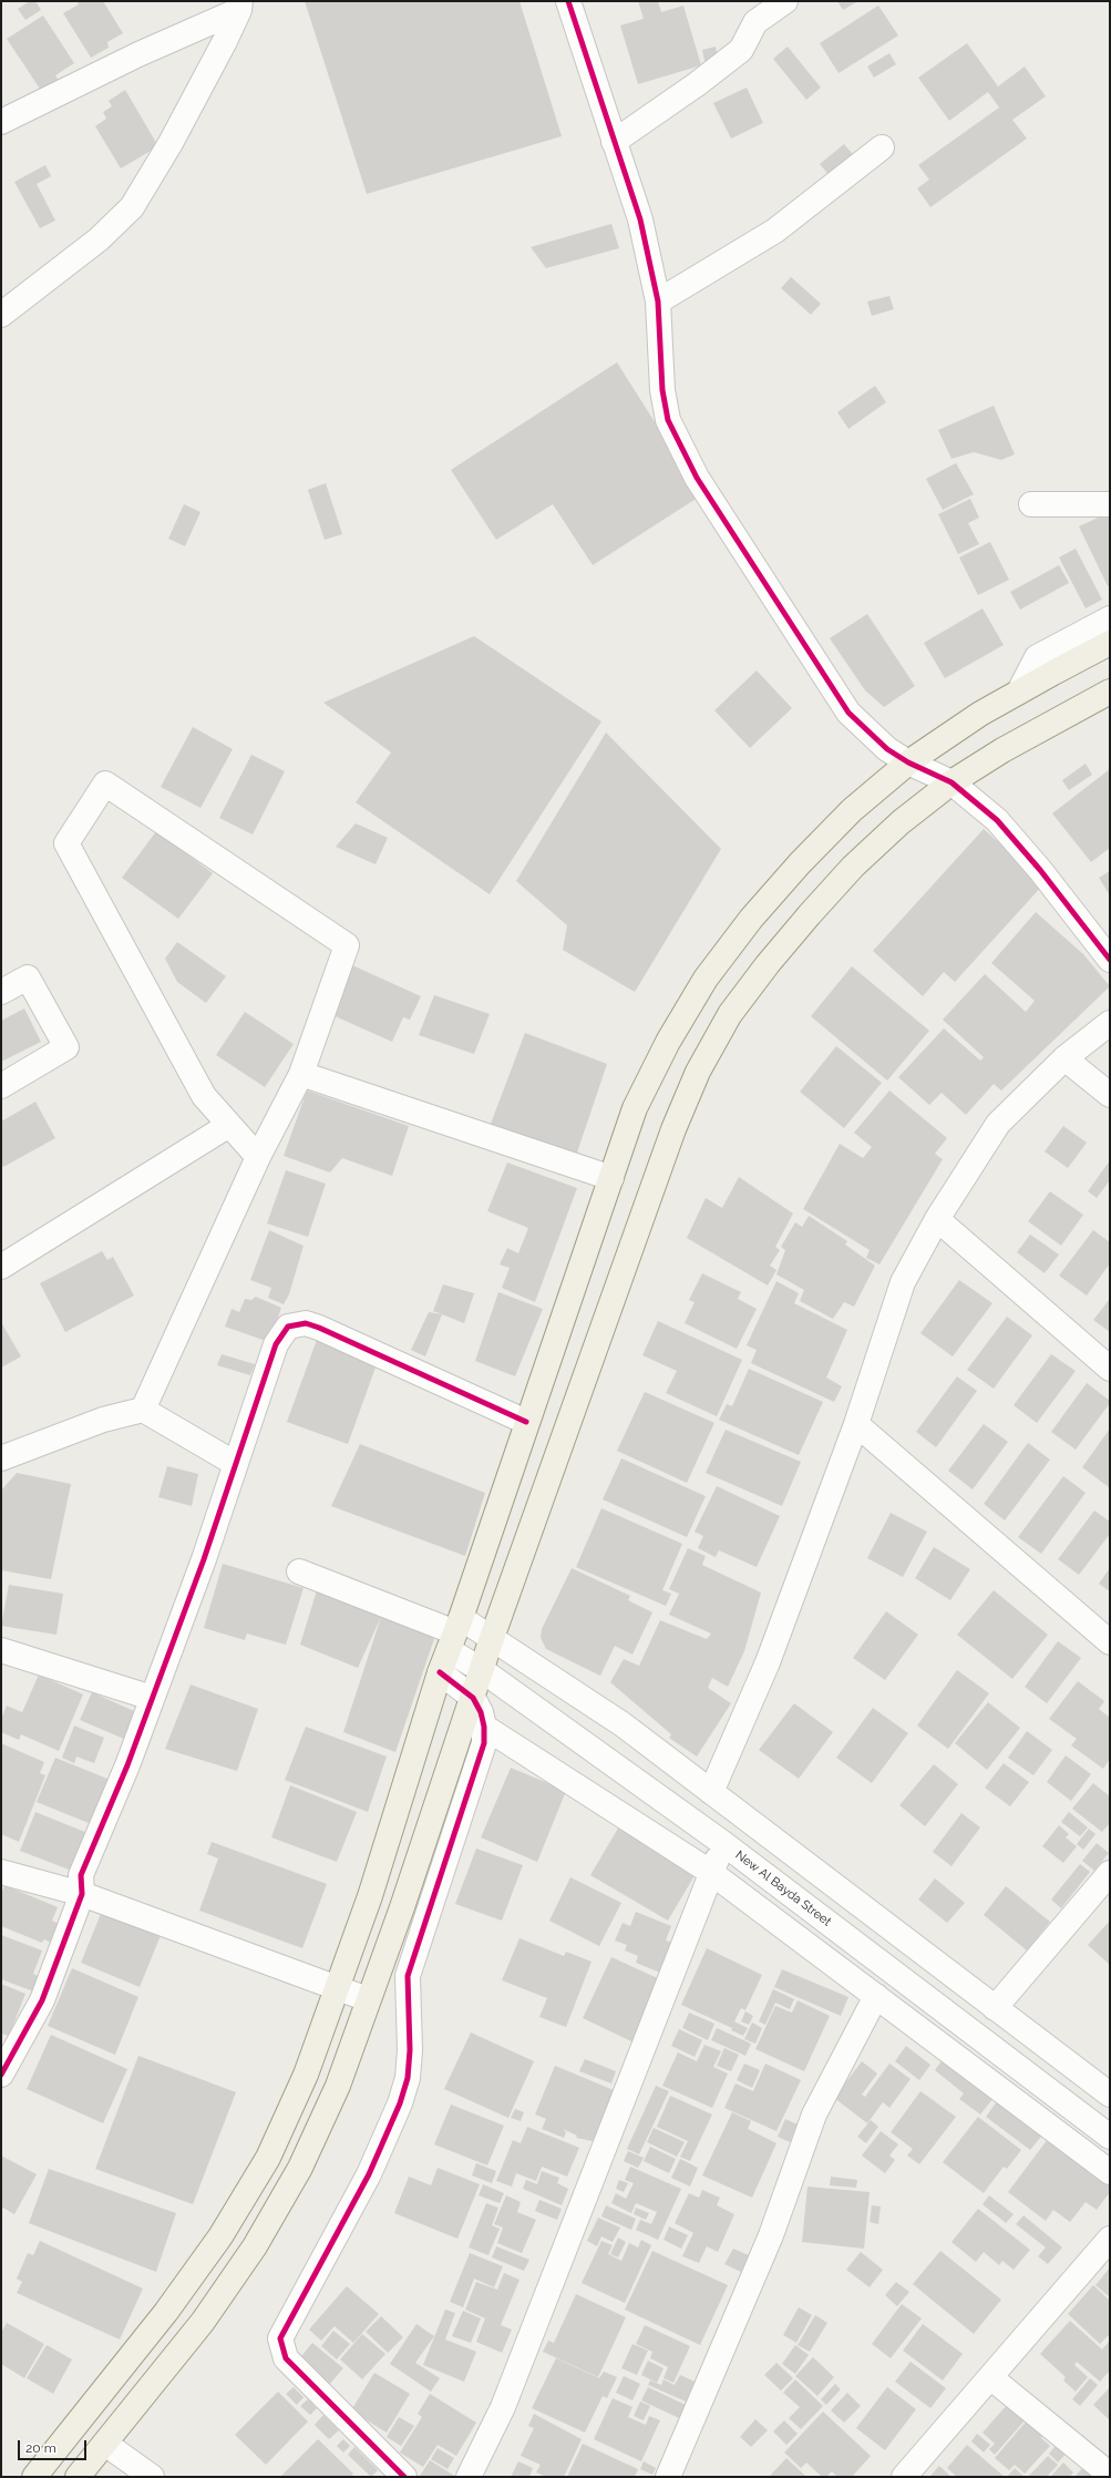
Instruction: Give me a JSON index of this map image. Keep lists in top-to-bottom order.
{
  "streets": {
    "street": ["New Al Bayda Street"]
  },
  "scale_bar": "20 m"
}
